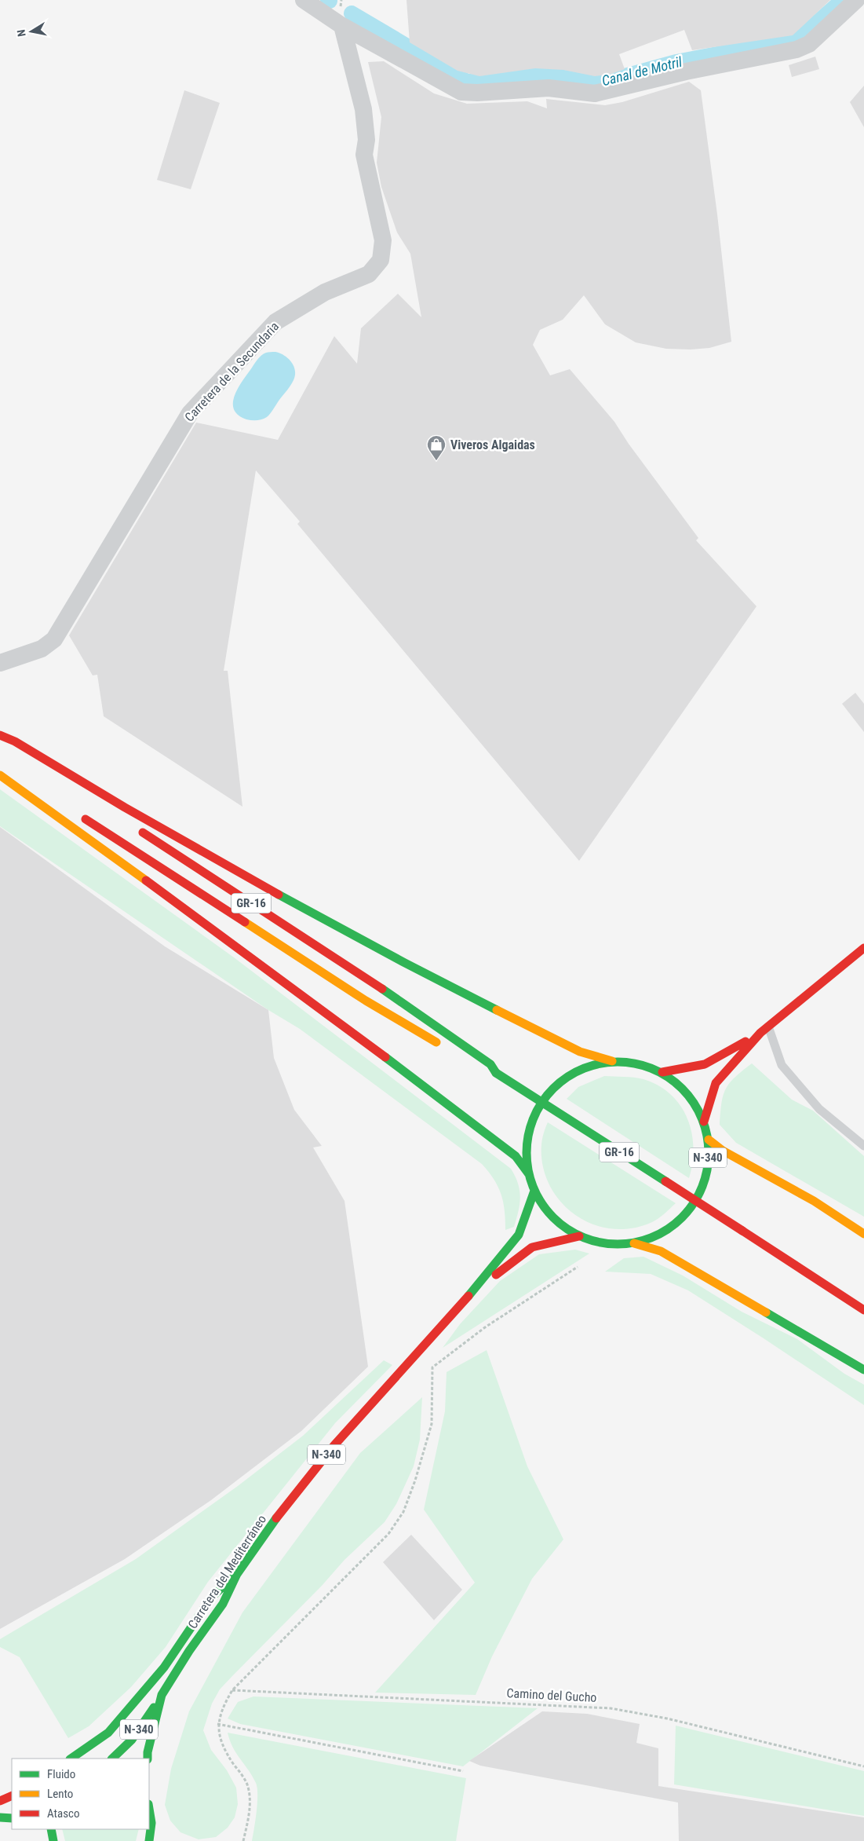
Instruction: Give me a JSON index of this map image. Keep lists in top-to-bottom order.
{
  "streets": {
    "main road": ["GR-16", "N-340", "Carretera del Mediterráneo"],
    "street": ["Carretera de la Secundaria"],
    "path": ["Camino del Gucho"]
  },
  "crossings": [
    ["N-340", "Carretera del Mediterráneo"]
  ],
  "water": ["Canal de Motril"],
  "places": {
    "shop": ["Viveros Algaidas"]
  },
  "legend": ["Fluido", "Lento", "Atasco"],
  "north": "left"
}
